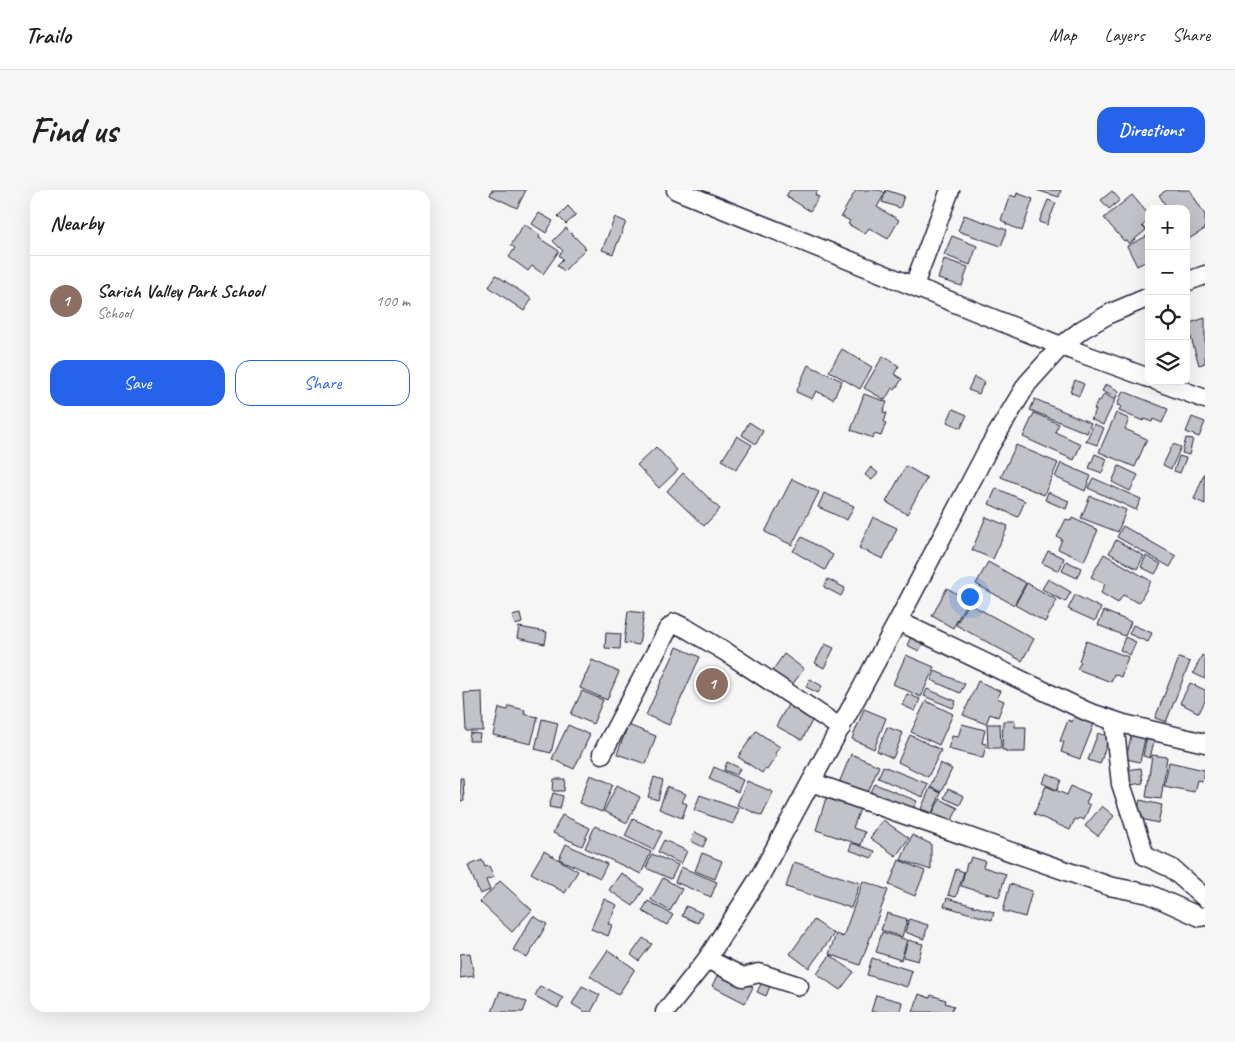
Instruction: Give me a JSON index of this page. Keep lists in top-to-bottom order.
{
  "page": {
    "header": "Trailo",
    "nav": ["Map", "Layers", "Share"],
    "buttons": [
      "Directions",
      ["Save", "Share"]
    ],
    "title": "Find us",
    "heading": "Nearby",
    "map_buttons": ["+", "−"],
    "list": [
      {
        "mark": "1",
        "name": "Sarich Valley Park School",
        "note": "School",
        "value": "100 m"
      }
    ],
    "pins": "1"
  }
}
